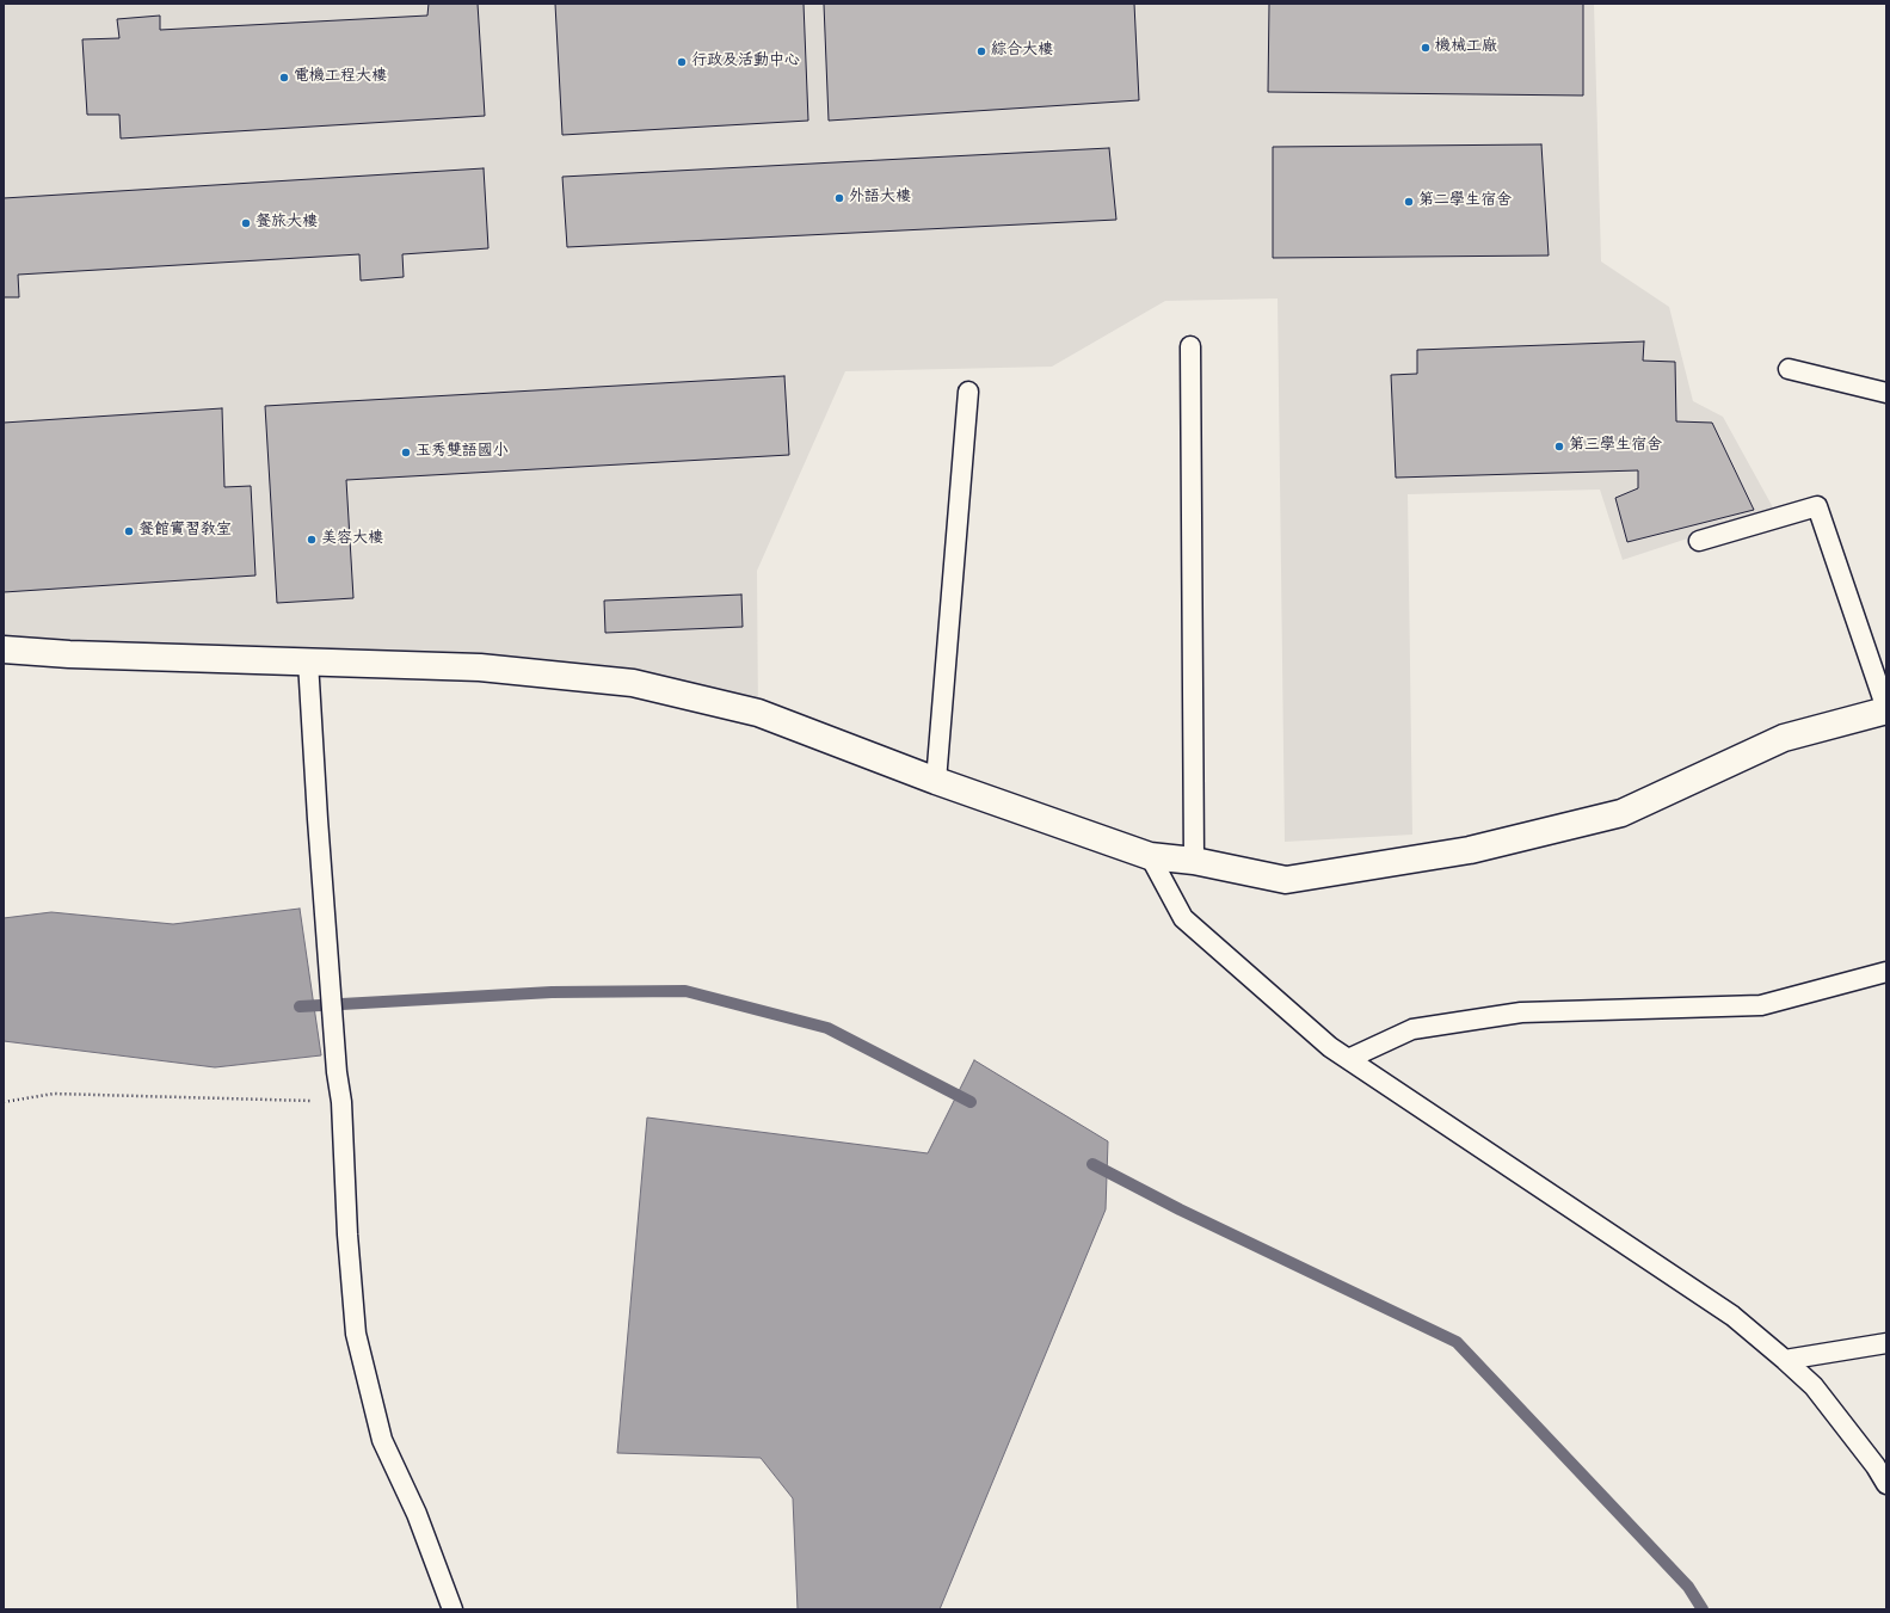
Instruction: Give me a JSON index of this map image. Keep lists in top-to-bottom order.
{
  "places": [
    "機械工廠",
    "綜合大樓",
    "行政及活動中心",
    "電機工程大樓",
    "外語大樓",
    "第二學生宿舍",
    "餐旅大樓",
    "第三學生宿舍",
    "玉秀雙語國小",
    "餐館實習教室",
    "美容大樓"
  ]
}
